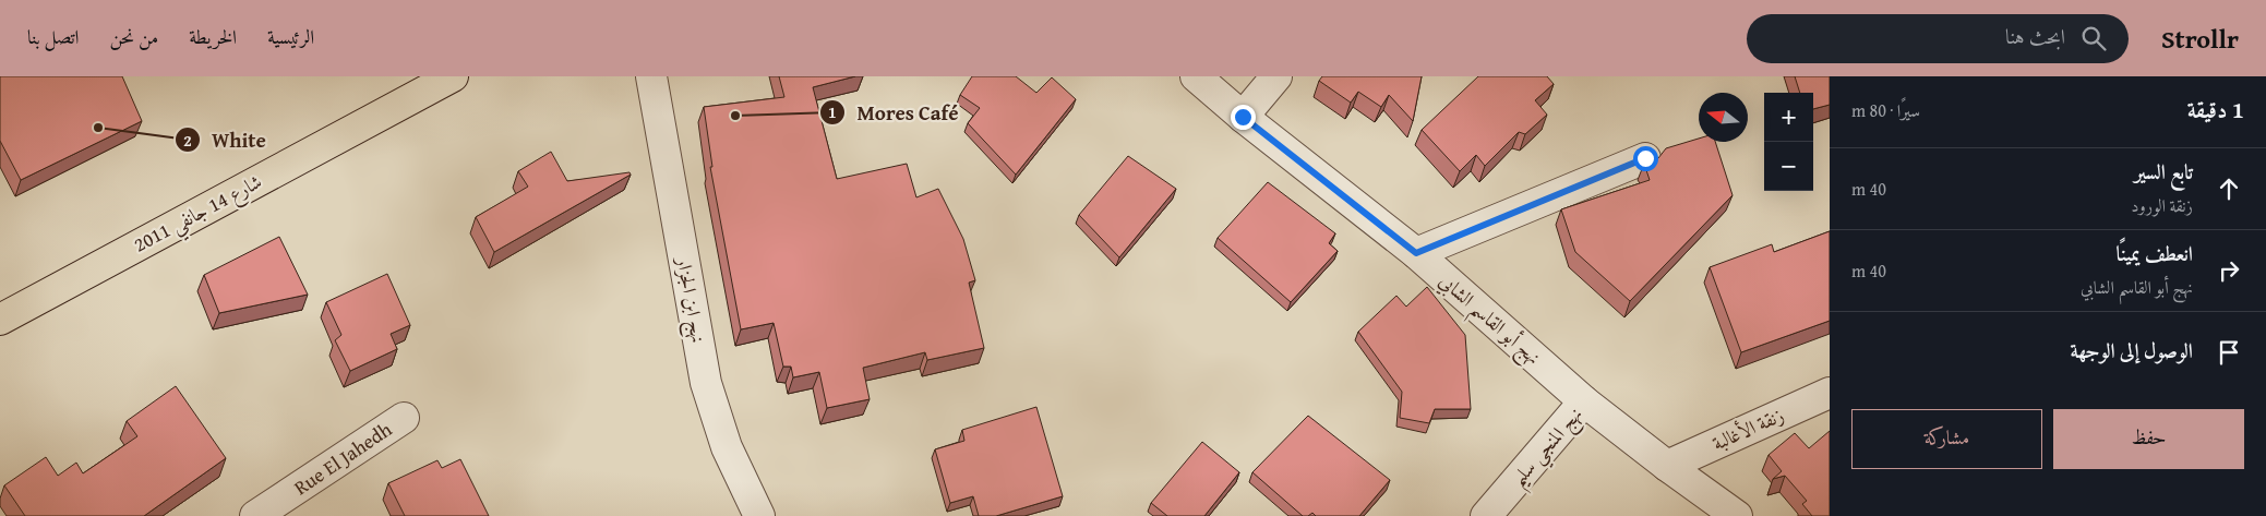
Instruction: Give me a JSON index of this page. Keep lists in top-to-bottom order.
{
  "streets": {
    "main road": ["شارع 14 جانفي 2011"],
    "street": [
      "نهج ابن الجزار",
      "نهج أبو القاسم الشابي",
      "زنقة الأغالبة",
      "نهج المنجي سليم",
      "Rue El Jahedh"
    ]
  },
  "crossings": [
    ["نهج أبو القاسم الشابي", "زنقة الأغالبة"],
    ["نهج أبو القاسم الشابي", "نهج المنجي سليم"]
  ],
  "places": ["Mores Café", "White"],
  "north": "left",
  "page": {
    "header": "Strollr",
    "search": "ابحث هنا",
    "nav": [
      "الرئيسية",
      "الخريطة",
      "من نحن",
      "اتصل بنا"
    ],
    "heading": ["1 دقيقة", "سيرًا · 80 m"],
    "map_buttons": ["+", "−"],
    "list": [
      ["تابع السير", "زنقة الورود", "40 m"],
      ["انعطف يمينًا", "نهج أبو القاسم الشابي", "40 m"],
      "الوصول إلى الوجهة"
    ],
    "buttons": ["حفظ", "مشاركة"]
  }
}
